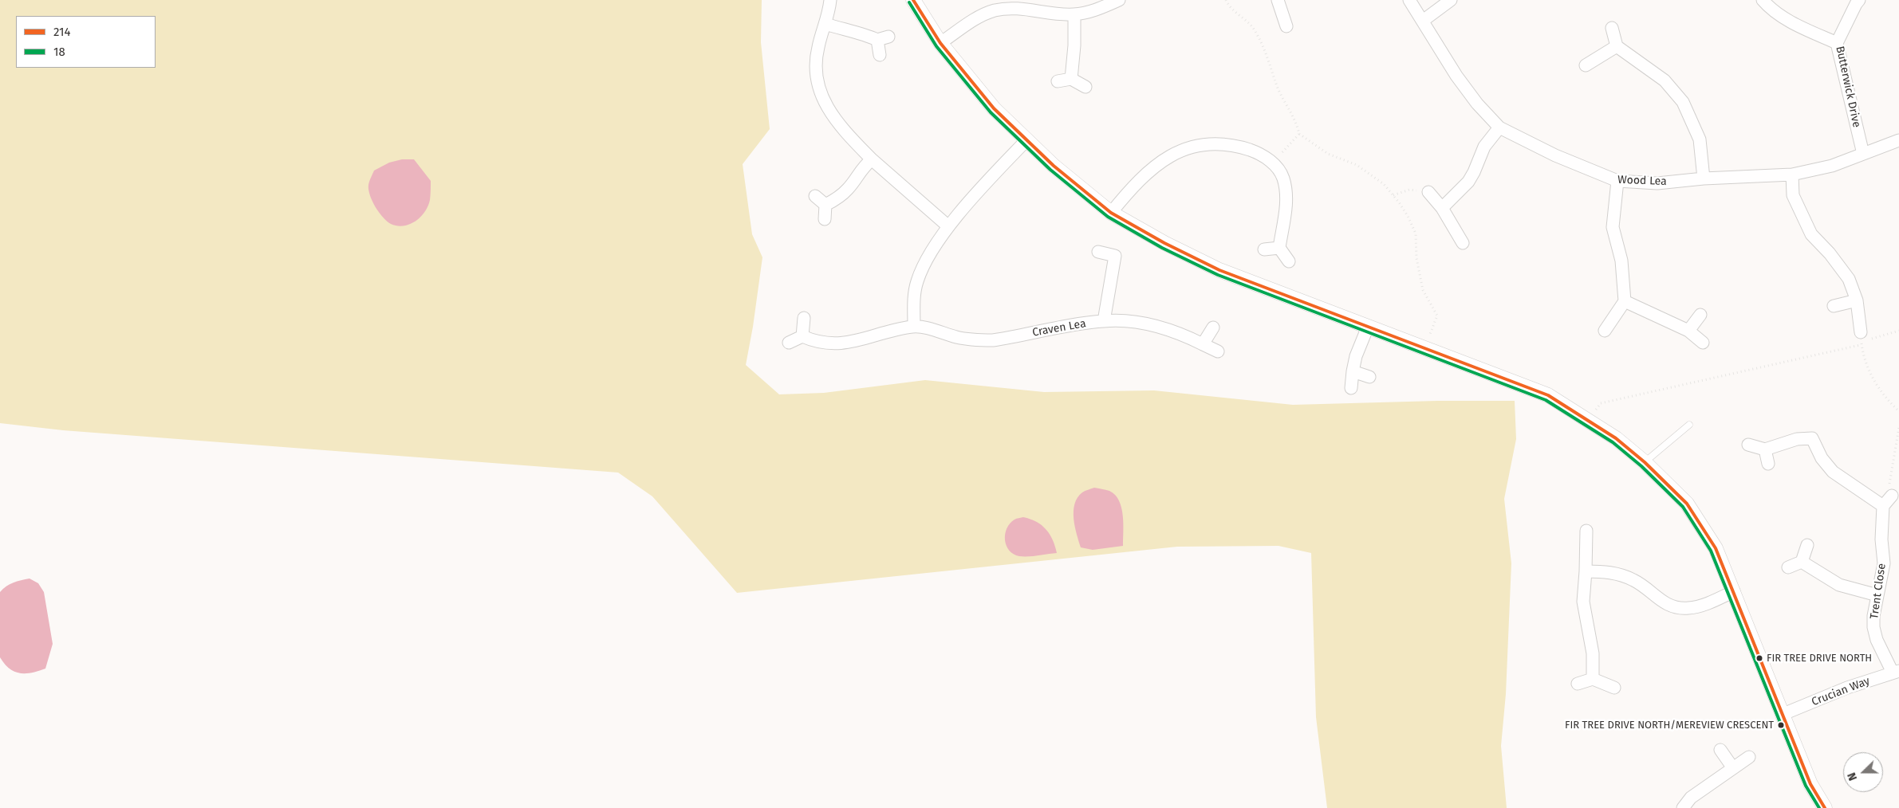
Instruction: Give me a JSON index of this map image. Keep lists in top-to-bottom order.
{
  "streets": {
    "street": [
      "Butterwick Drive",
      "Wood Lea",
      "Craven Lea",
      "Trent Close",
      "Crucian Way"
    ]
  },
  "crossings": [
    ["Butterwick Drive", "Wood Lea"],
    ["Trent Close", "Crucian Way"]
  ],
  "places": ["FIR TREE DRIVE NORTH", "FIR TREE DRIVE NORTH/MEREVIEW CRESCENT"],
  "lines": ["transit line 214", "transit line 18"],
  "legend": ["214", "18"],
  "north": "left"
}
